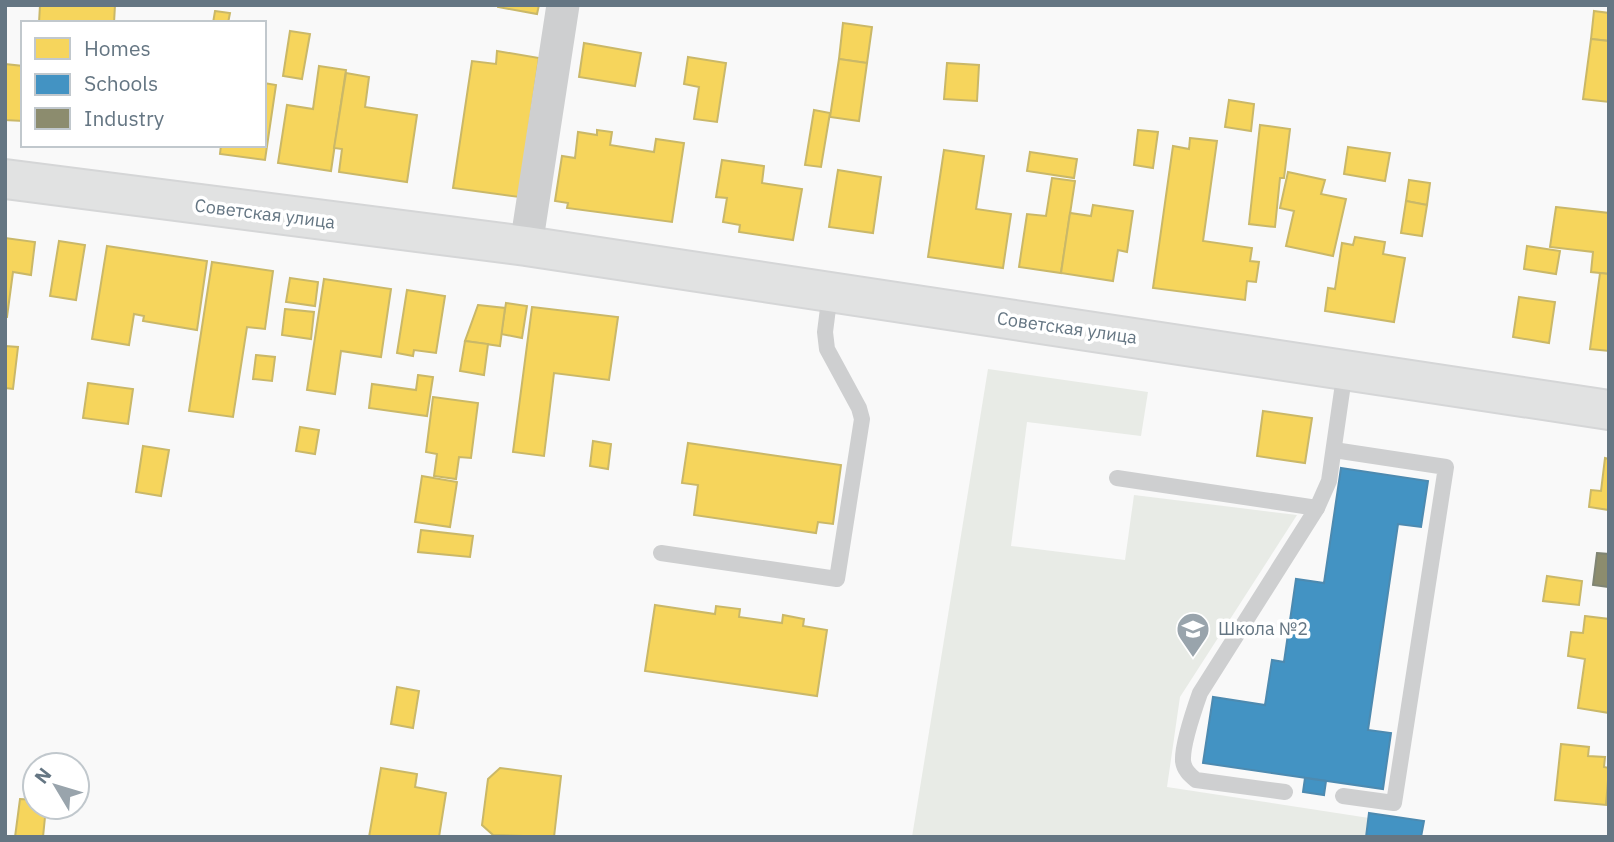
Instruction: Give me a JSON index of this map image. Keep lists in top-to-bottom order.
{
  "streets": {
    "street": ["Советская улица"]
  },
  "places": {
    "school or university": ["Школа №2"]
  },
  "legend": ["Homes", "Schools", "Industry"],
  "north": "top left"
}
